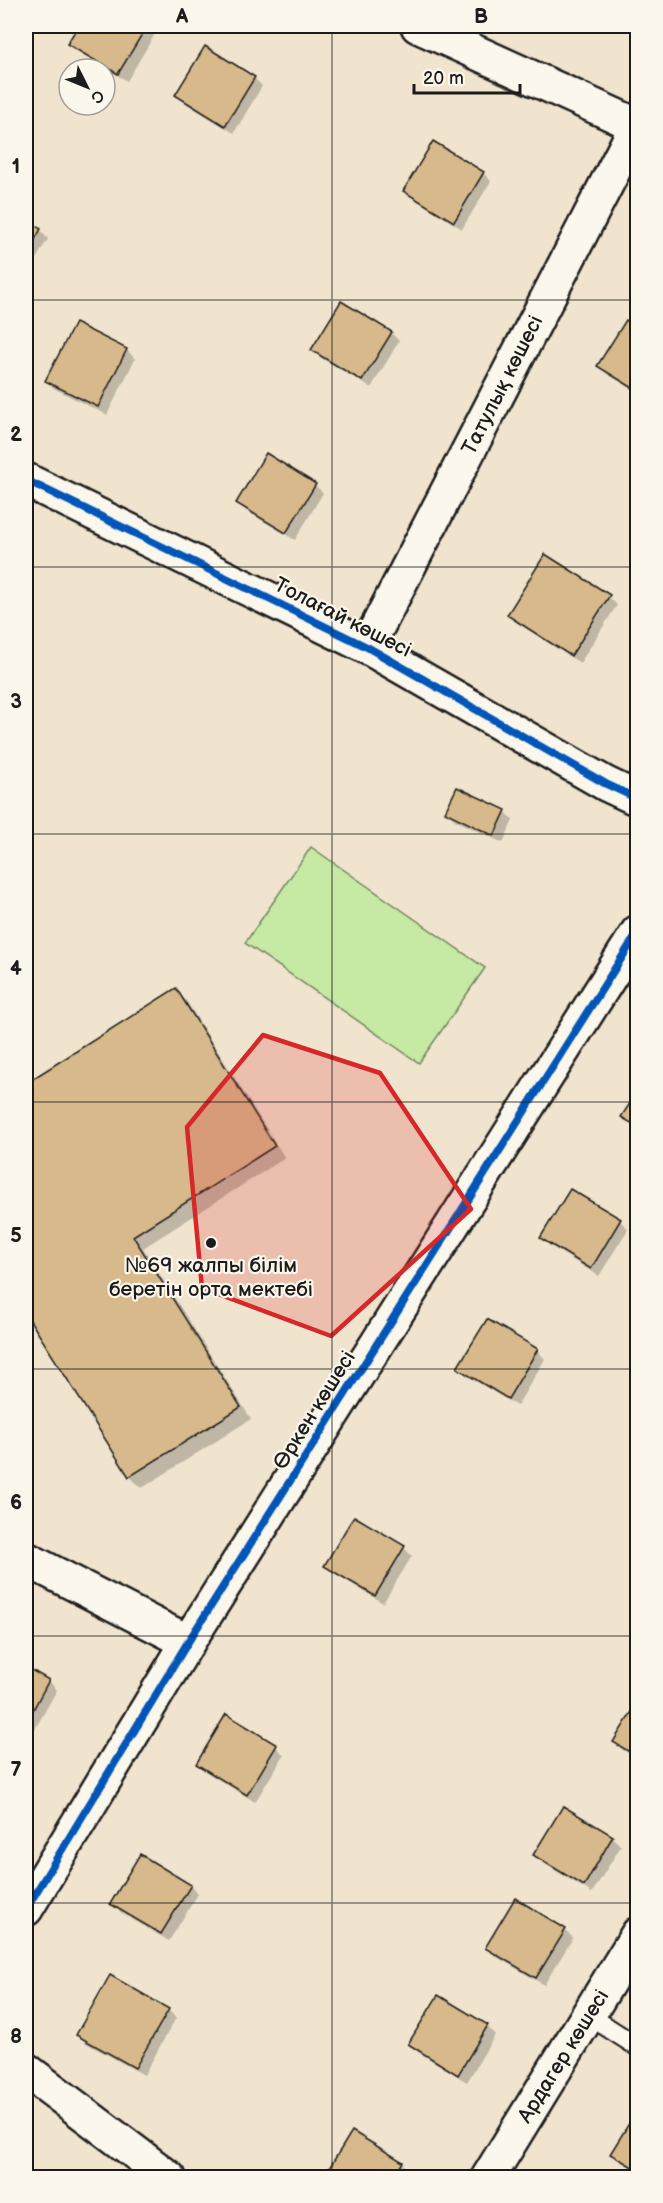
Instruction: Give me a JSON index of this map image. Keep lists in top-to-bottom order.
{
  "streets": {
    "street": [
      "Татулық көшесі",
      "Толағай көшесі",
      "Өркен көшесі",
      "Ардагер көшесі"
    ]
  },
  "crossings": [
    ["Татулық көшесі", "Толағай көшесі"]
  ],
  "places": ["№69 жалпы білім беретін орта мектебі"],
  "scale_bar": "20 m",
  "north": "bottom right",
  "grid": {
    "columns": ["A", "B"],
    "rows": [
      "1",
      "2",
      "3",
      "4",
      "5",
      "6",
      "7",
      "8"
    ]
  }
}
